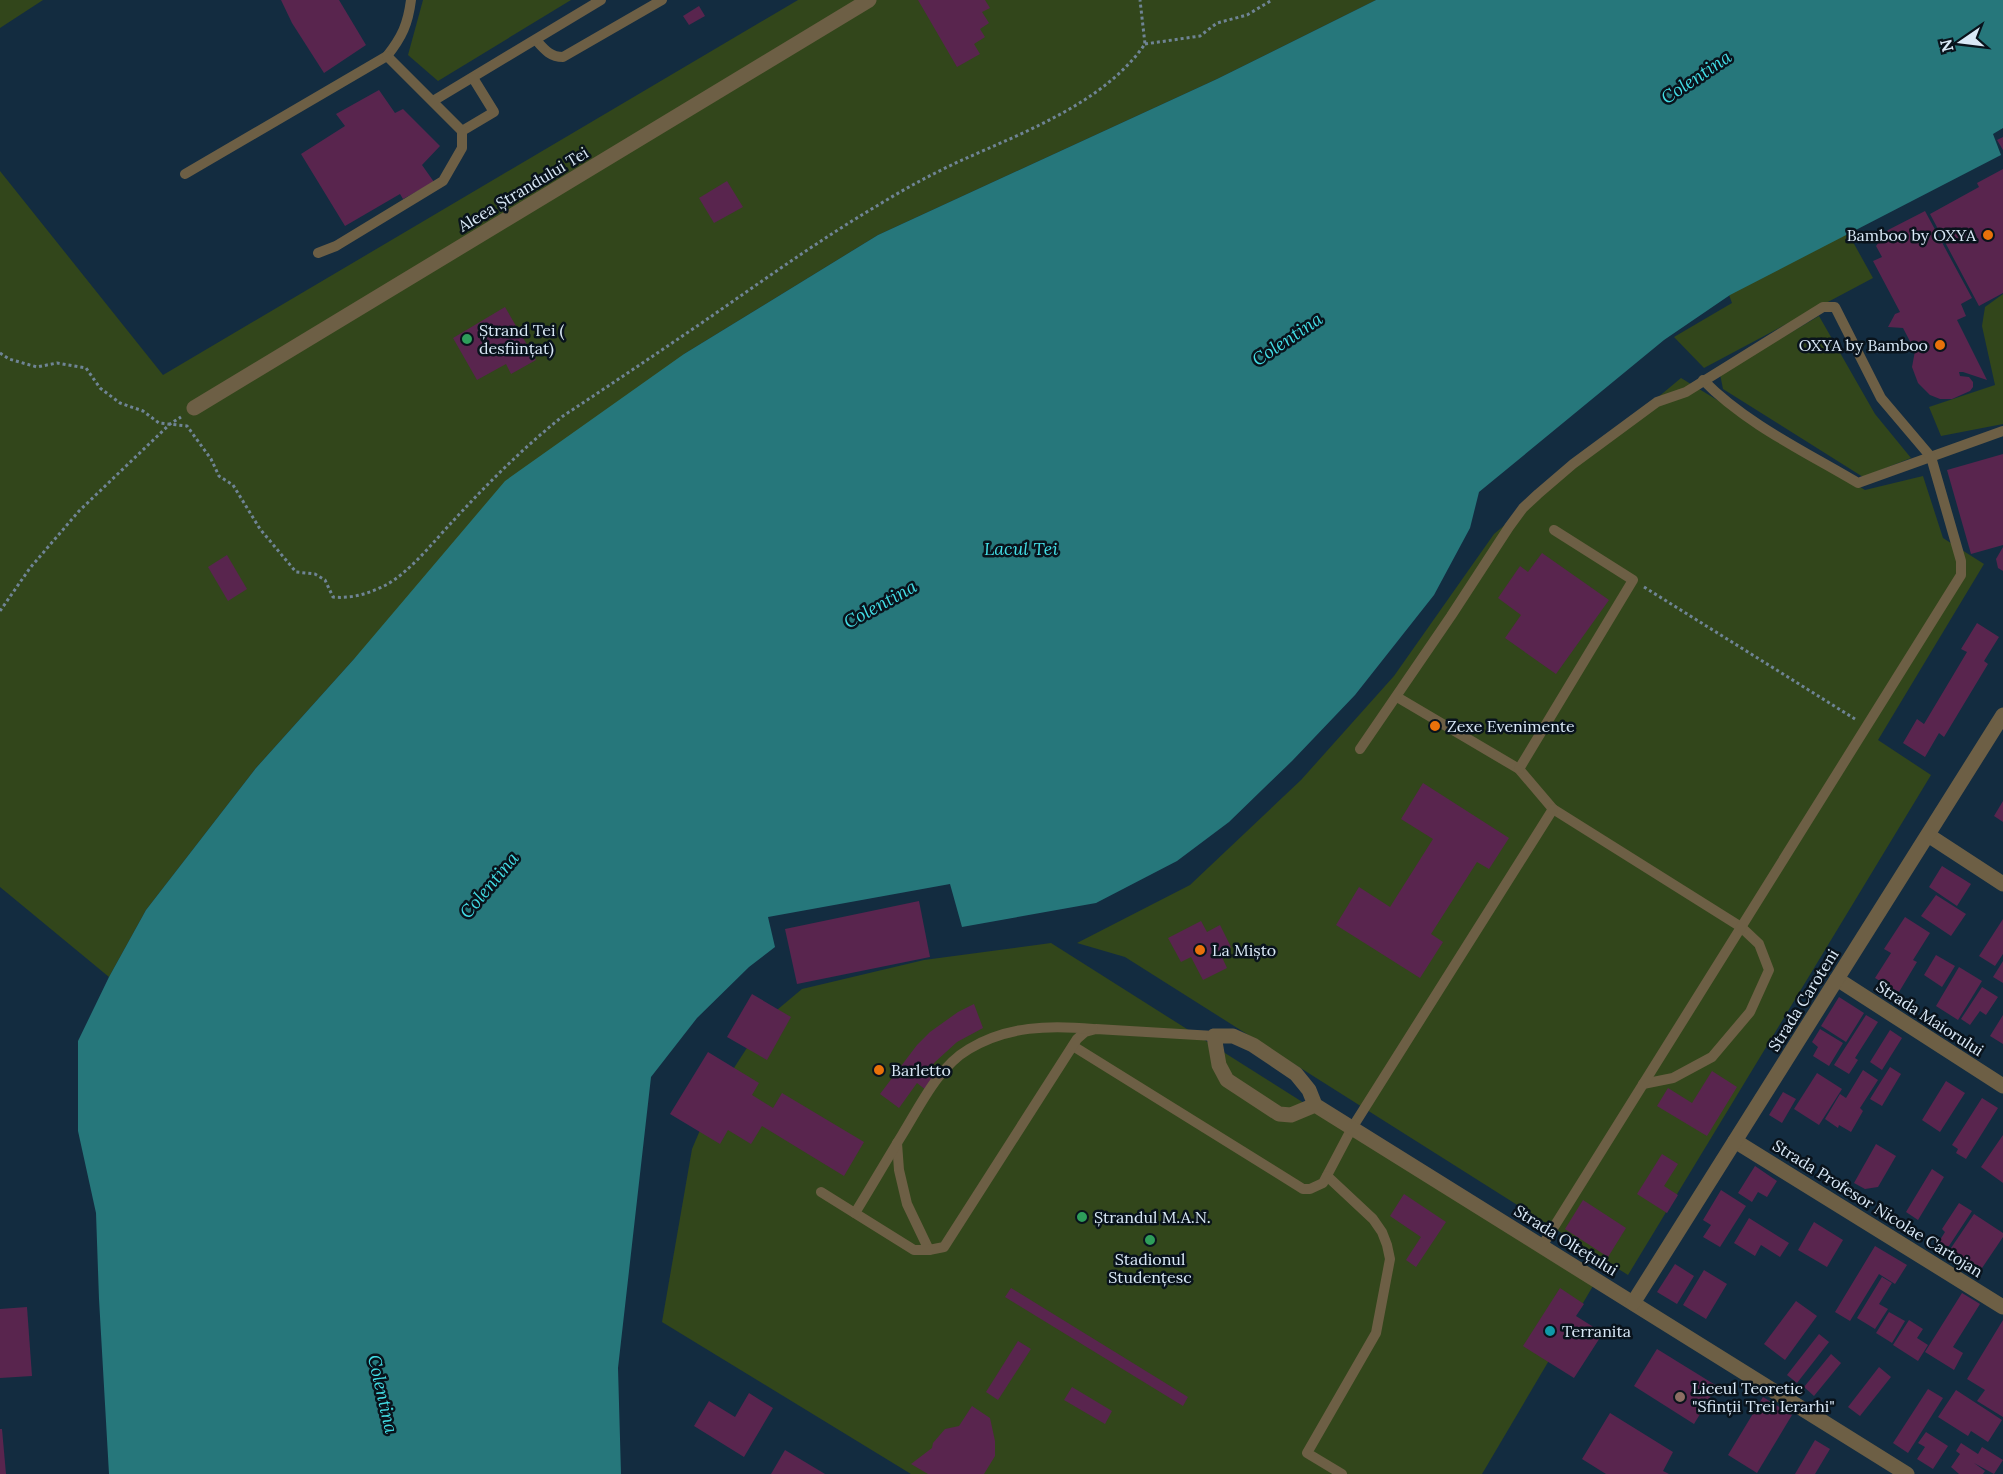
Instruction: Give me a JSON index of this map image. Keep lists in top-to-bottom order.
{
  "streets": {
    "street": [
      "Aleea Ștrandului Tei",
      "Strada Caroteni",
      "Strada Maiorului",
      "Strada Profesor Nicolae Cartojan",
      "Strada Oltețului"
    ]
  },
  "crossings": [
    ["Strada Caroteni", "Strada Maiorului"],
    ["Strada Caroteni", "Strada Profesor Nicolae Cartojan"],
    ["Strada Caroteni", "Strada Oltețului"]
  ],
  "water": ["Colentina", "Lacul Tei"],
  "places": [
    "Bamboo by OXYA",
    "Ștrand Tei ( desființat)",
    "OXYA by Bamboo",
    "Zexe Evenimente",
    "La Mișto",
    "Barletto",
    "Ștrandul M.A.N.",
    "Stadionul Studențesc",
    "Terranita",
    "Liceul Teoretic \"Sfinții Trei Ierarhi\""
  ],
  "north": "left"
}
